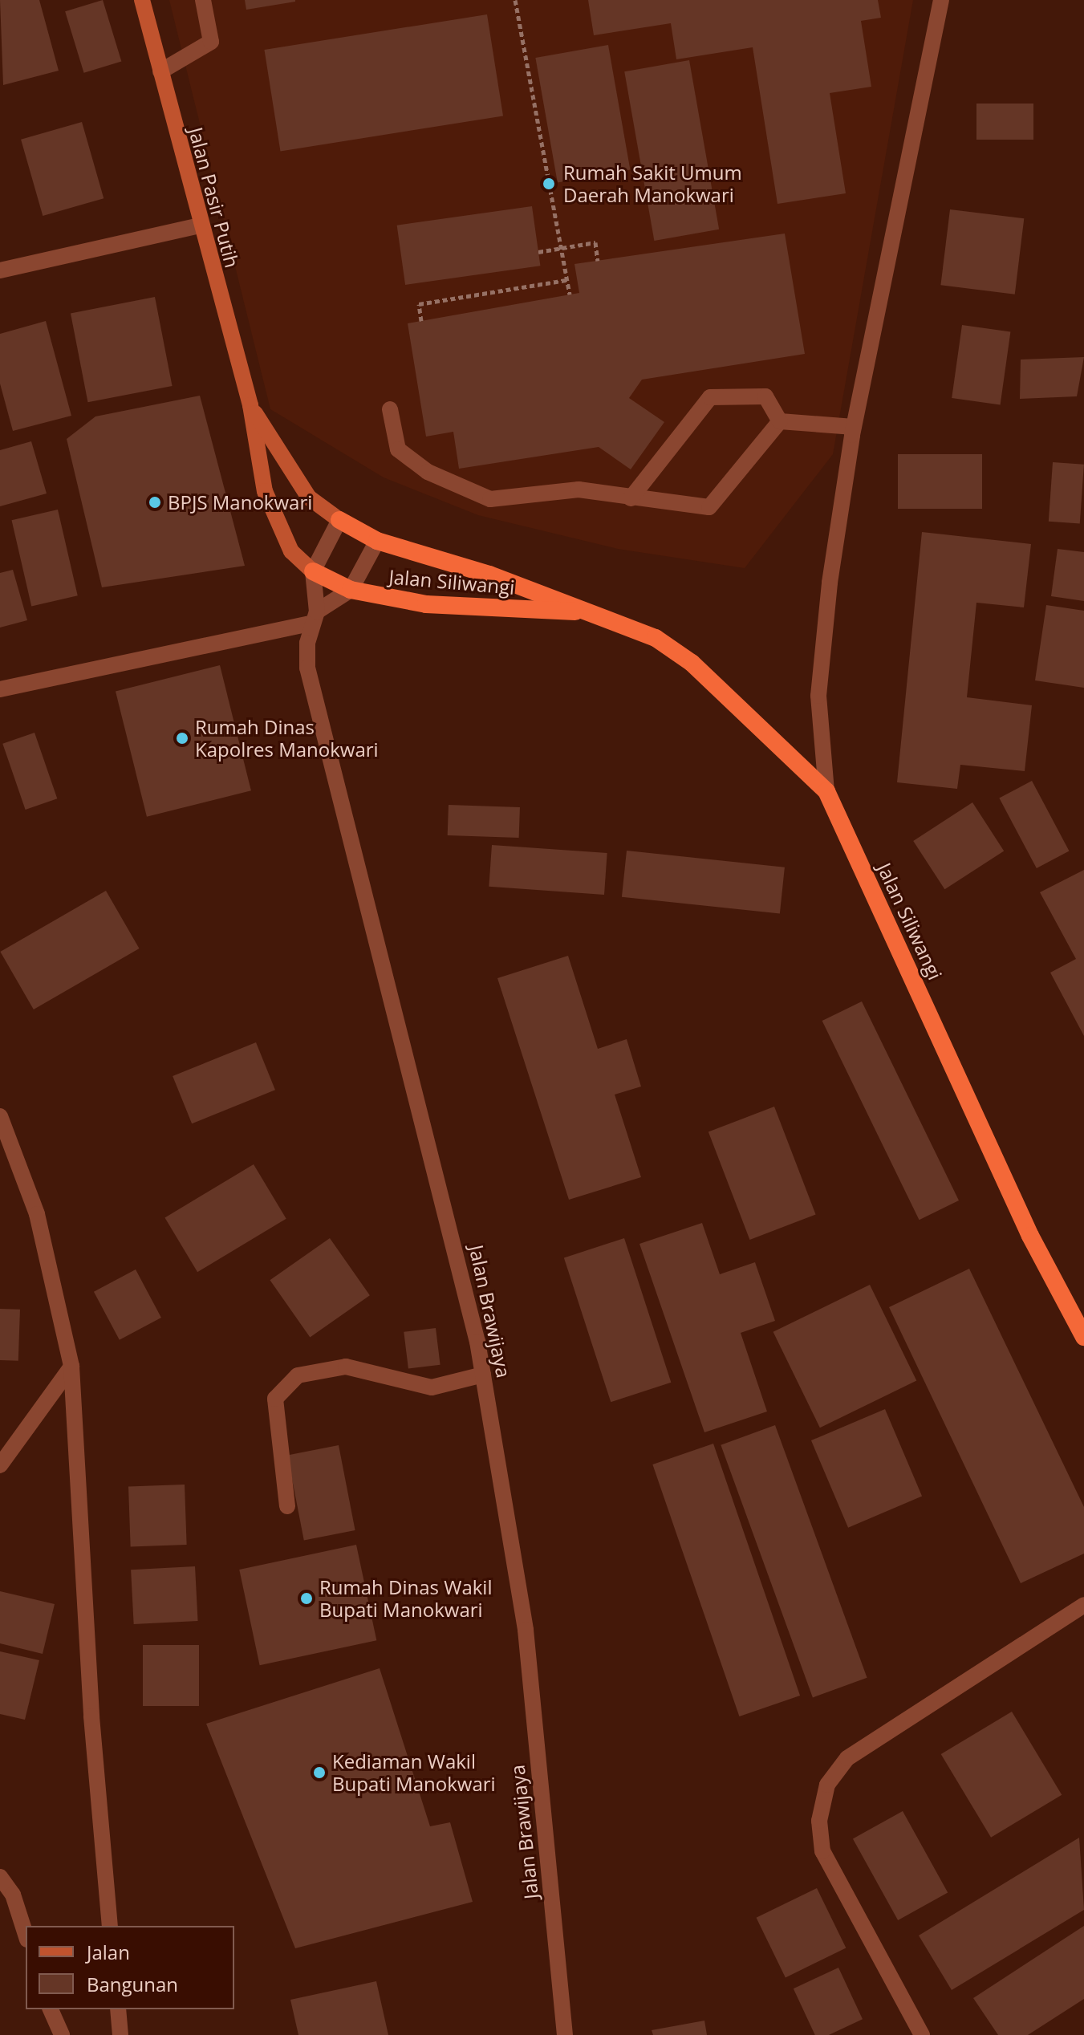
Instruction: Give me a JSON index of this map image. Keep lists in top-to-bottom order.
{
  "streets": {
    "highway": ["Jalan Siliwangi"],
    "main road": ["Jalan Pasir Putih"],
    "street": ["Jalan Brawijaya"]
  },
  "crossings": [
    ["Jalan Pasir Putih", "Jalan Siliwangi"],
    ["Jalan Pasir Putih", "Jalan Brawijaya"],
    ["Jalan Siliwangi", "Jalan Brawijaya"]
  ],
  "places": [
    "Rumah Sakit Umum Daerah Manokwari",
    "BPJS Manokwari",
    "Rumah Dinas Kapolres Manokwari",
    "Rumah Dinas Wakil Bupati Manokwari",
    "Kediaman Wakil Bupati Manokwari"
  ],
  "legend": ["Jalan", "Bangunan"]
}
